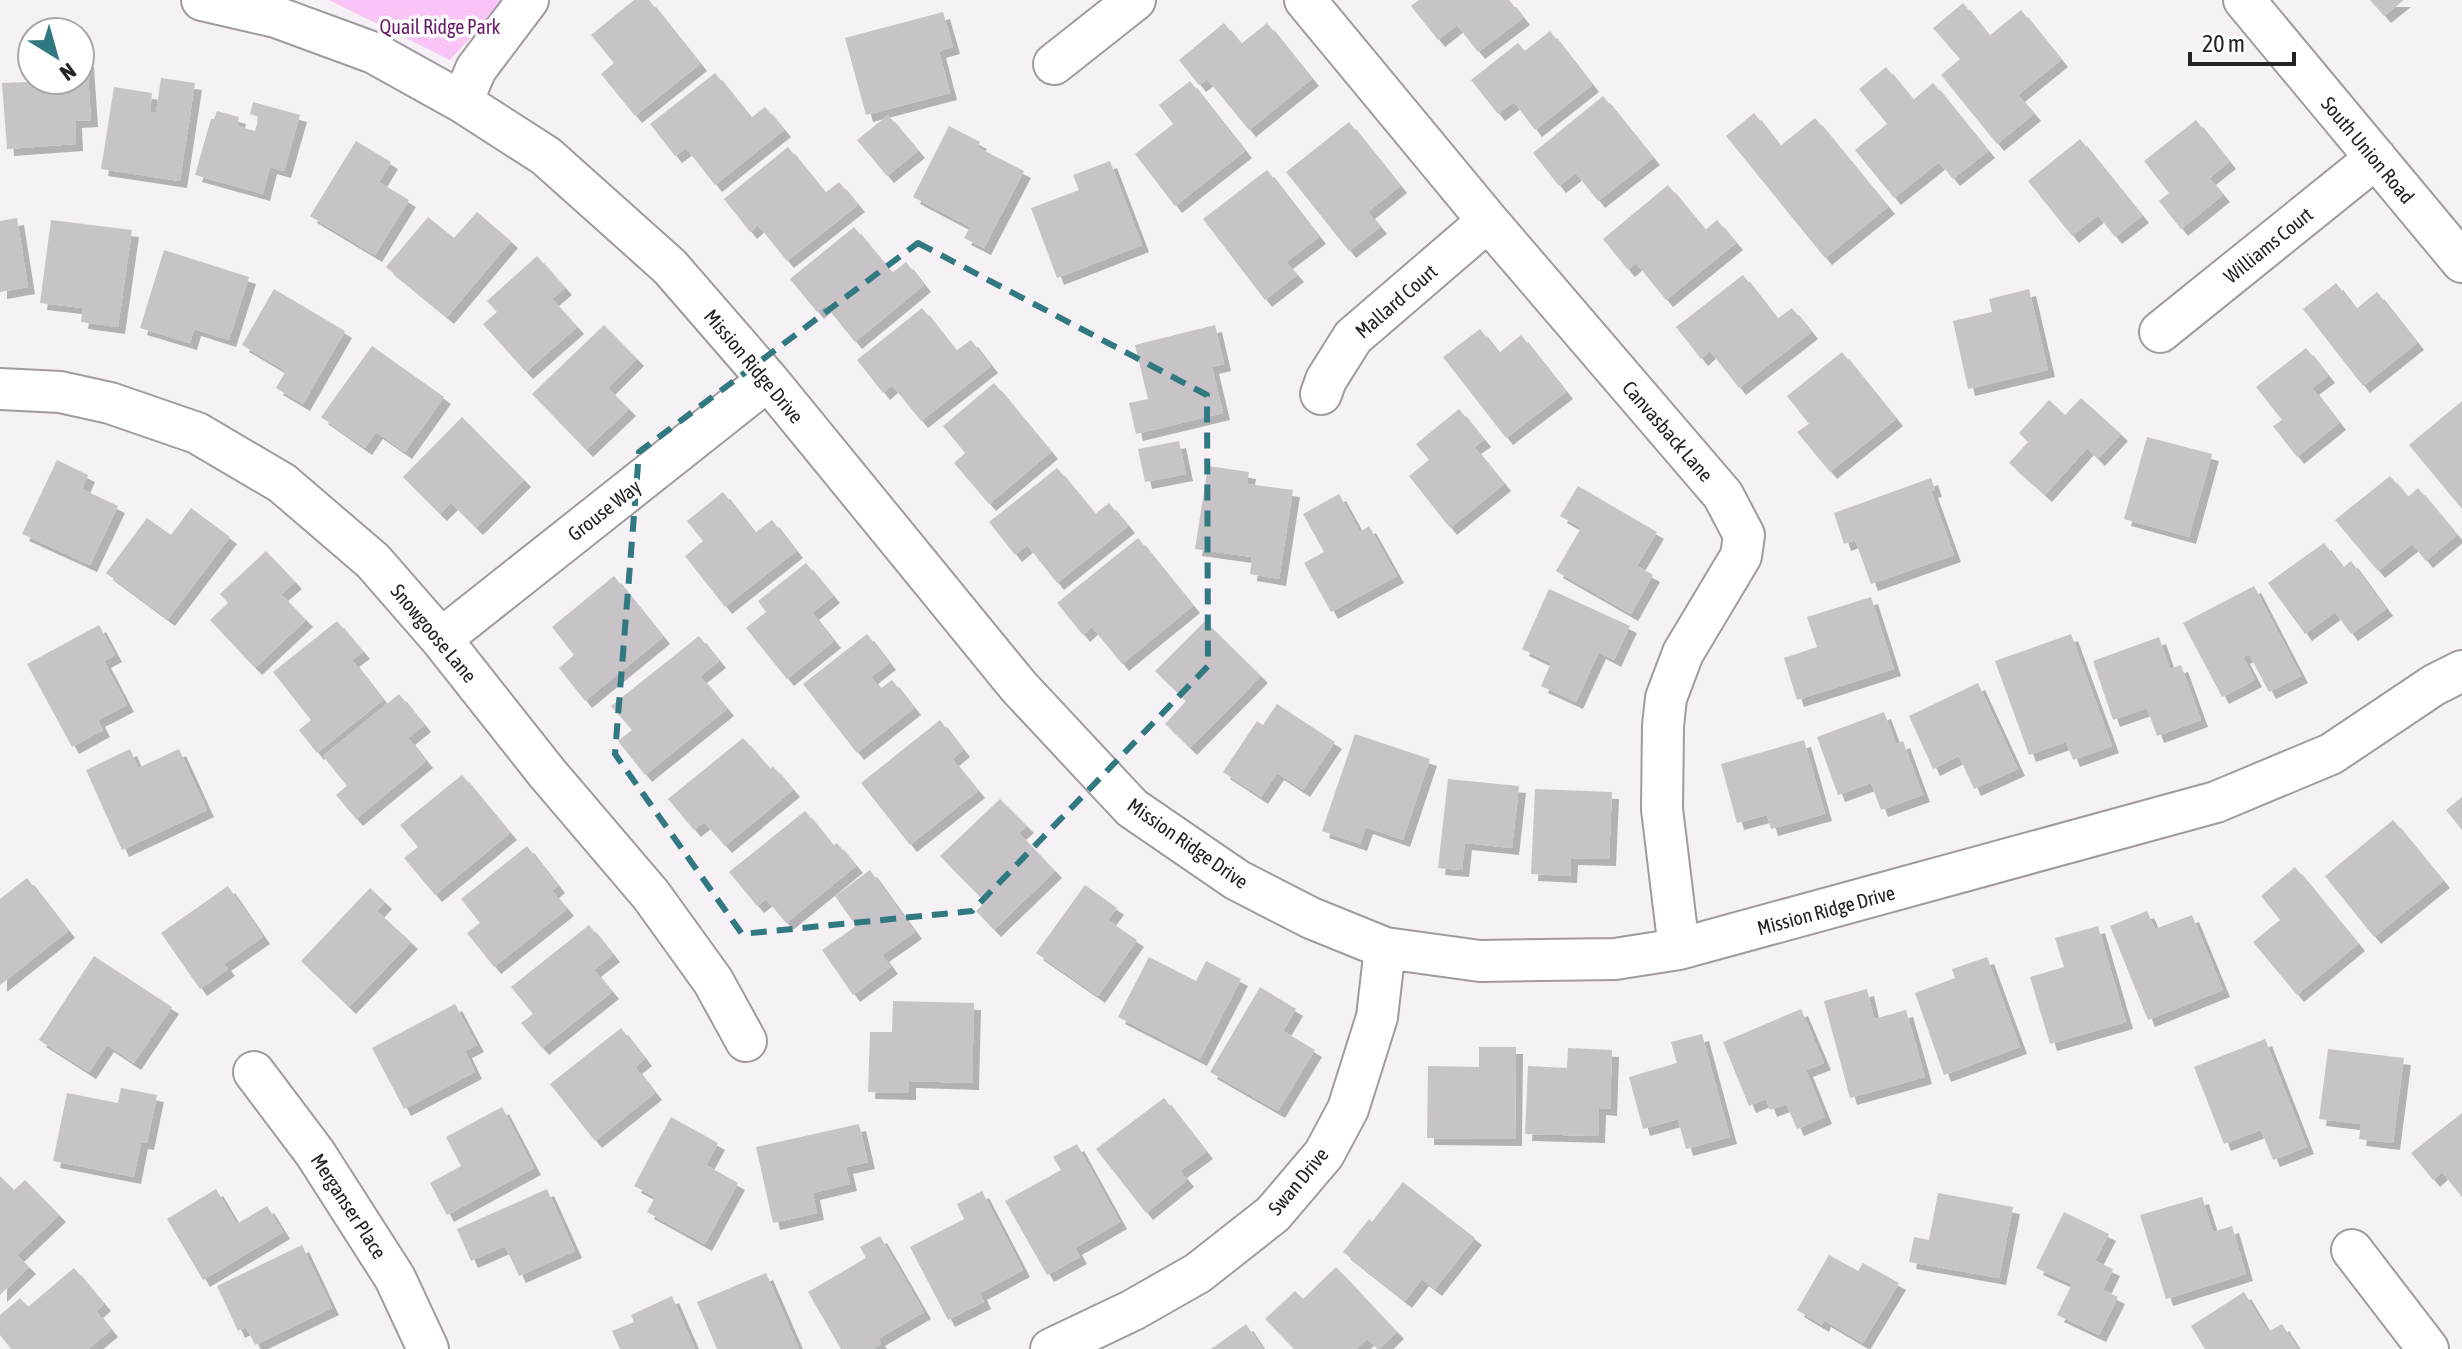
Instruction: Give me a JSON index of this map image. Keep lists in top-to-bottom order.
{
  "streets": {
    "street": [
      "South Union Road",
      "Williams Court",
      "Mallard Court",
      "Mission Ridge Drive",
      "Canvasback Lane",
      "Grouse Way",
      "Snowgoose Lane",
      "Swan Drive",
      "Merganser Place"
    ]
  },
  "crossings": [
    ["South Union Road", "Williams Court"],
    ["Mallard Court", "Canvasback Lane"],
    ["Mission Ridge Drive", "Canvasback Lane"],
    ["Mission Ridge Drive", "Grouse Way"],
    ["Mission Ridge Drive", "Swan Drive"],
    ["Grouse Way", "Snowgoose Lane"]
  ],
  "parks": ["Quail Ridge Park"],
  "scale_bar": "20 m",
  "north": "bottom right"
}
